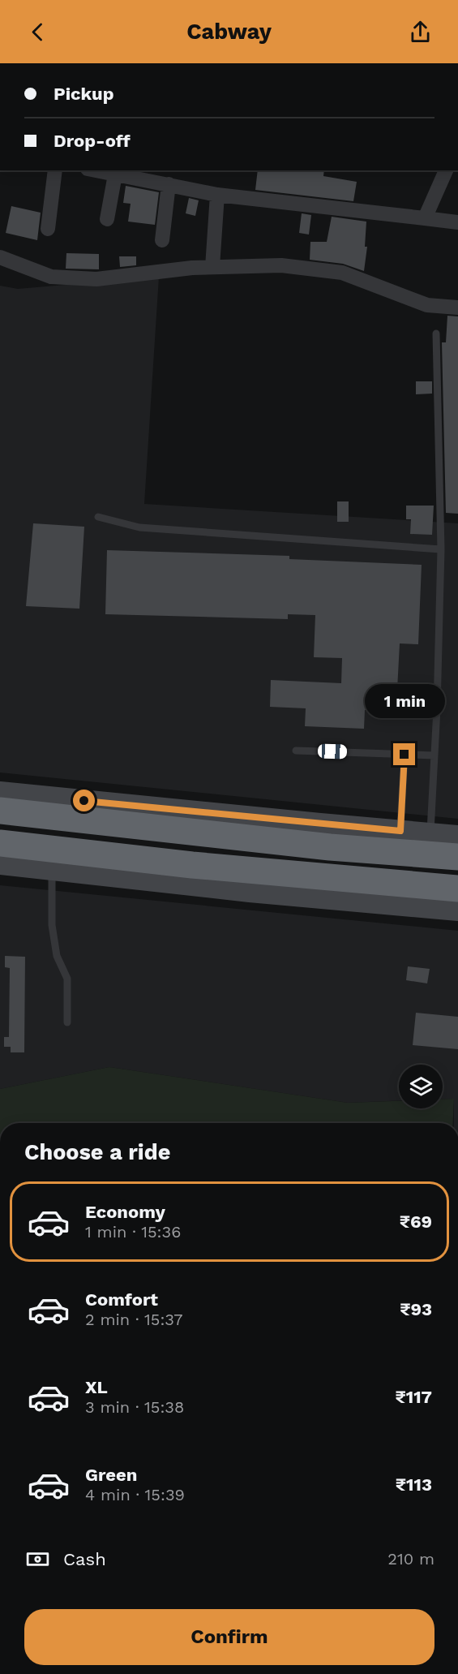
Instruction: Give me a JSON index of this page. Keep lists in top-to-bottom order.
{
  "page": {
    "header": "Cabway",
    "banner": ["Pickup", "Drop-off"],
    "bubble": "1 min",
    "heading": "Choose a ride",
    "list": [
      {
        "name": "Economy",
        "note": "1 min · 15:36",
        "value": "₹69"
      },
      {
        "name": "Comfort",
        "note": "2 min · 15:37",
        "value": "₹93"
      },
      {
        "name": "XL",
        "note": "3 min · 15:38",
        "value": "₹117"
      },
      {
        "name": "Green",
        "note": "4 min · 15:39",
        "value": "₹113"
      }
    ],
    "pay": ["Cash", "210 m"],
    "buttons": "Confirm"
  }
}
